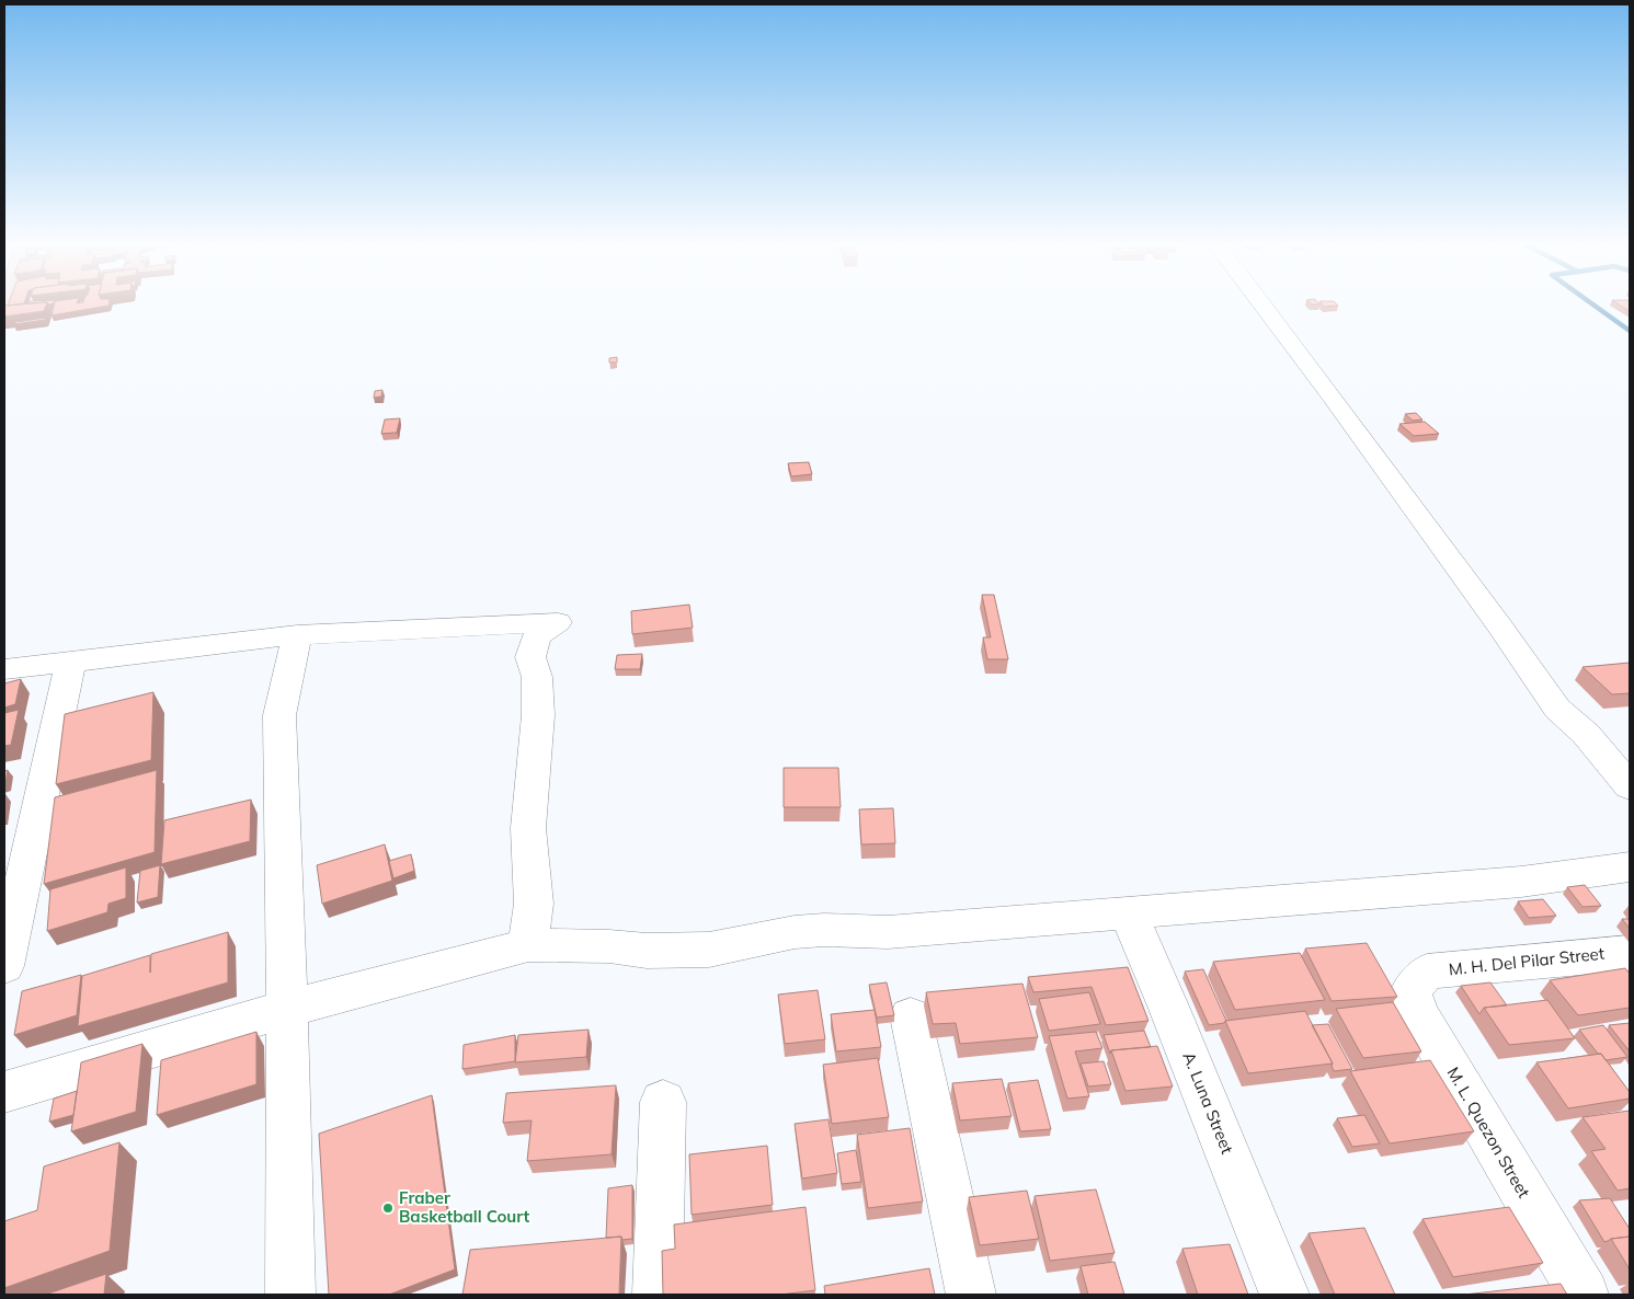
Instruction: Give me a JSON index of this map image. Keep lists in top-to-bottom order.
{
  "streets": {
    "street": ["M. H. Del Pilar Street", "A. Luna Street", "M. L. Quezon Street"]
  },
  "crossings": [
    ["M. H. Del Pilar Street", "M. L. Quezon Street"]
  ],
  "places": ["Fraber Basketball Court"]
}
